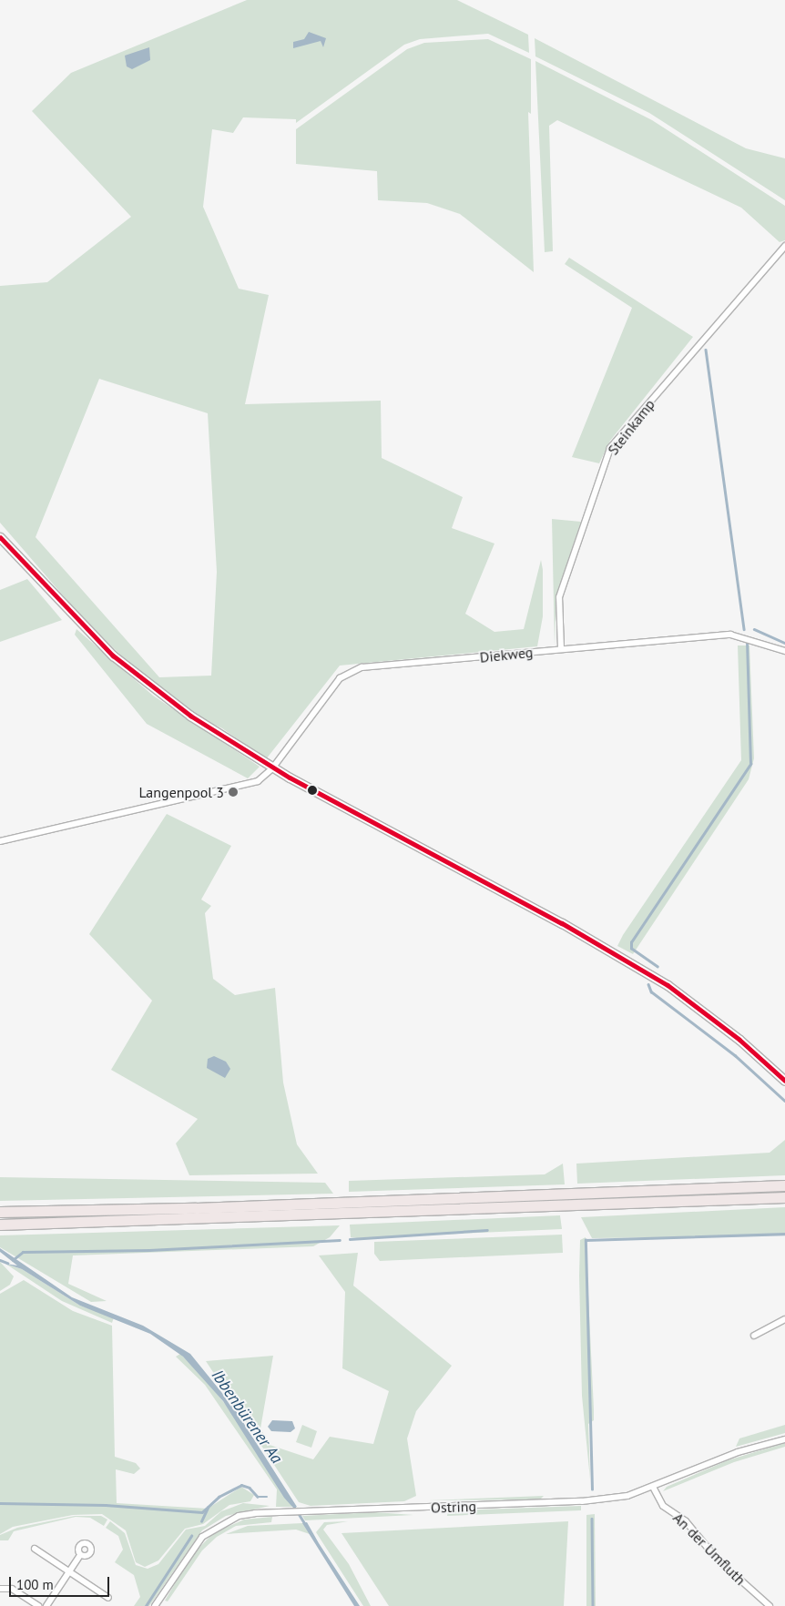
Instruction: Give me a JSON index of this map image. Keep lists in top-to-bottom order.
{
  "streets": {
    "street": [
      "Steinkamp",
      "Diekweg",
      "Ostring",
      "An der Umfluth"
    ]
  },
  "crossings": [
    ["Steinkamp", "Diekweg"],
    ["Ostring", "An der Umfluth"]
  ],
  "water": ["Ibbenbürener Aa"],
  "places": ["Langenpool 3"],
  "scale_bar": "100 m"
}
